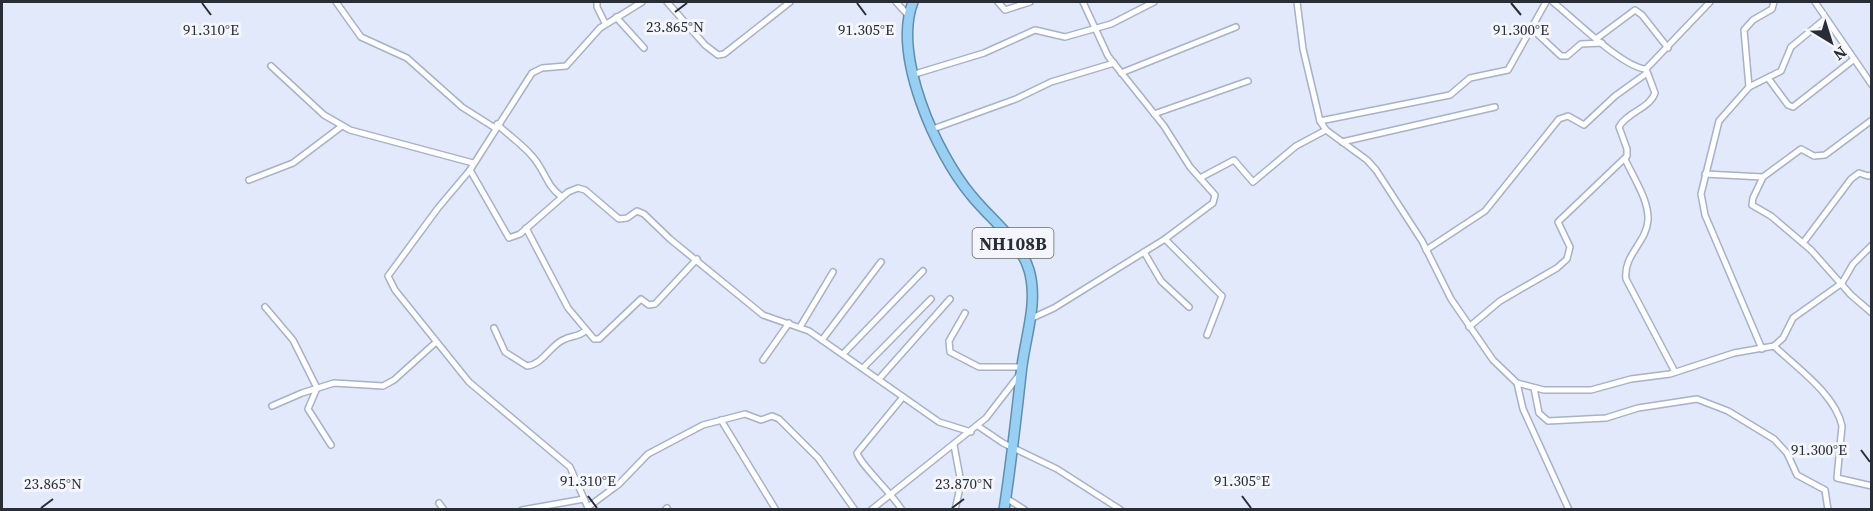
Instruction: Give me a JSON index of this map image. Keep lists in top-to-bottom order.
{
  "streets": {
    "highway": ["NH108B"]
  },
  "north": "bottom right",
  "coordinates": [
    "23.865°N",
    "91.310°E",
    "91.305°E",
    "91.300°E",
    "23.870°N"
  ]
}
